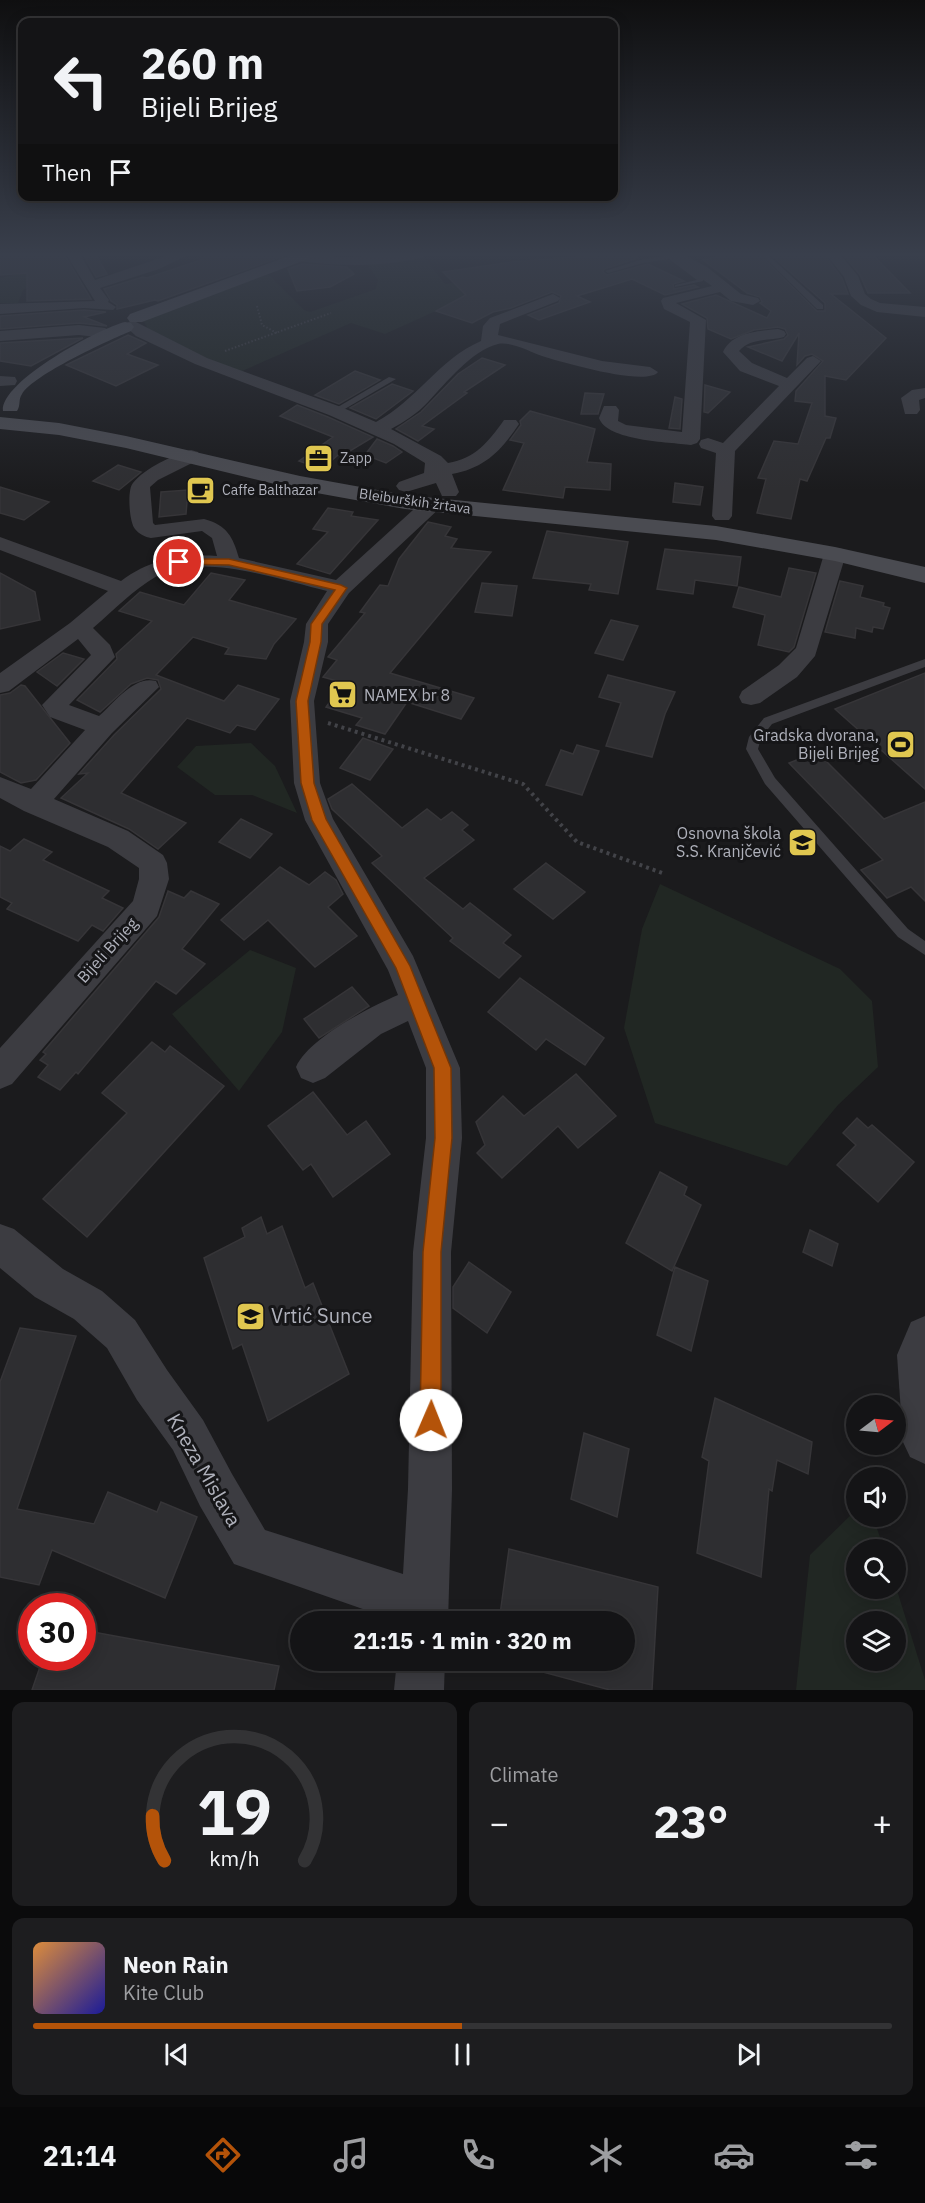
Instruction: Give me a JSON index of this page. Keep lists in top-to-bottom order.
{
  "streets": {
    "street": ["Bleiburških žrtava", "Bijeli Brijeg", "Kneza Mislava"]
  },
  "places": {
    "office": ["Zapp"],
    "cafe": ["Caffe Balthazar"],
    "supermarket": ["NAMEX br 8"],
    "sports": ["Gradska dvorana, Bijeli Brijeg"],
    "school or university": ["Osnovna škola S.S. Kranjčević", "Vrtić Sunce"]
  },
  "north": "right",
  "page": {
    "turn": ["260 m", "Bijeli Brijeg"],
    "then": "Then",
    "limit": "30",
    "trip": "21:15 · 1 min · 320 m",
    "tile": "Climate",
    "heat": ["−", "23°", "+"],
    "song": ["Neon Rain", "Kite Club"],
    "tabs": "21:14",
    "gauge": ["19", "km/h"]
  }
}
